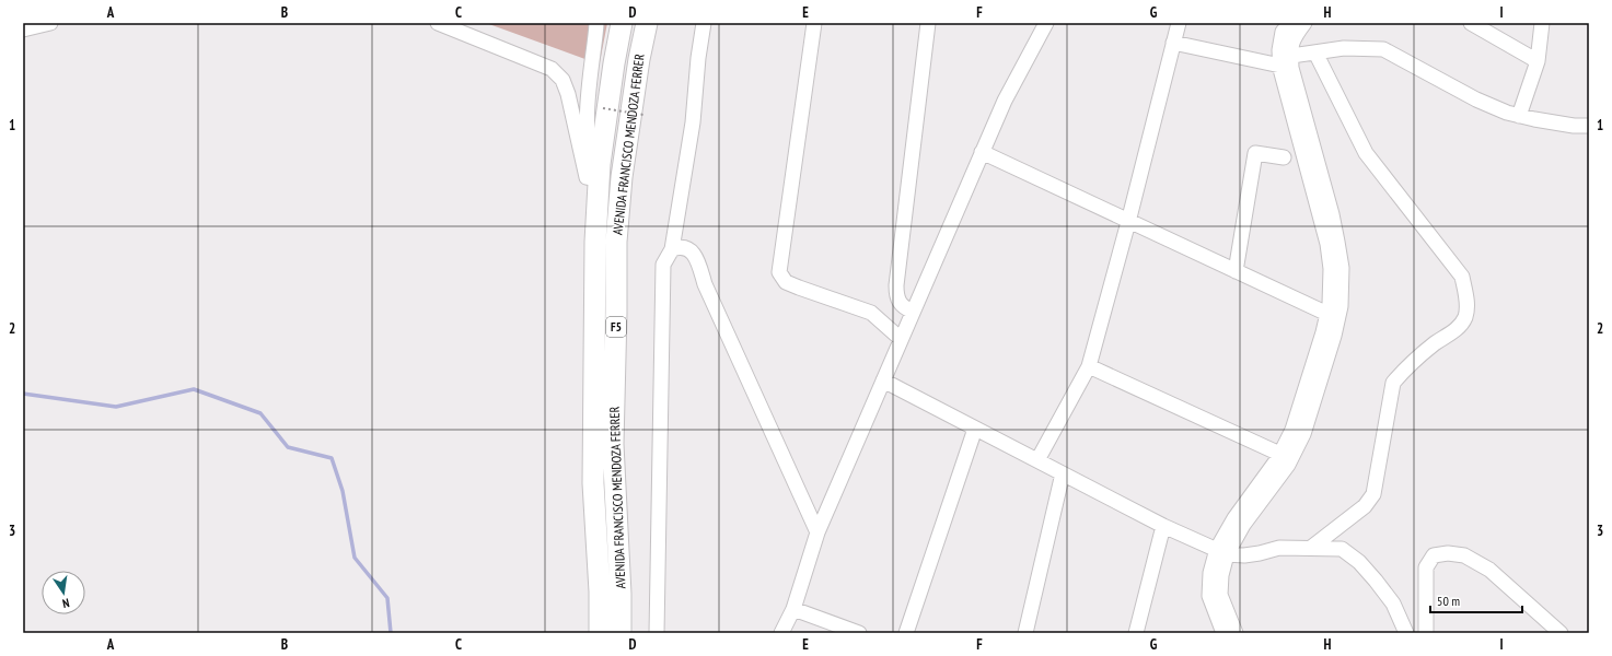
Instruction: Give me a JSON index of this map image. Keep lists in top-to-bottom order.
{
  "streets": {
    "highway": ["AVENIDA FRANCISCO MENDOZA FERRER", "F5"]
  },
  "scale_bar": "50 m",
  "north": "bottom",
  "grid": {
    "columns": [
      "A",
      "B",
      "C",
      "D",
      "E",
      "F",
      "G",
      "H",
      "I"
    ],
    "rows": ["1", "2", "3"]
  }
}
